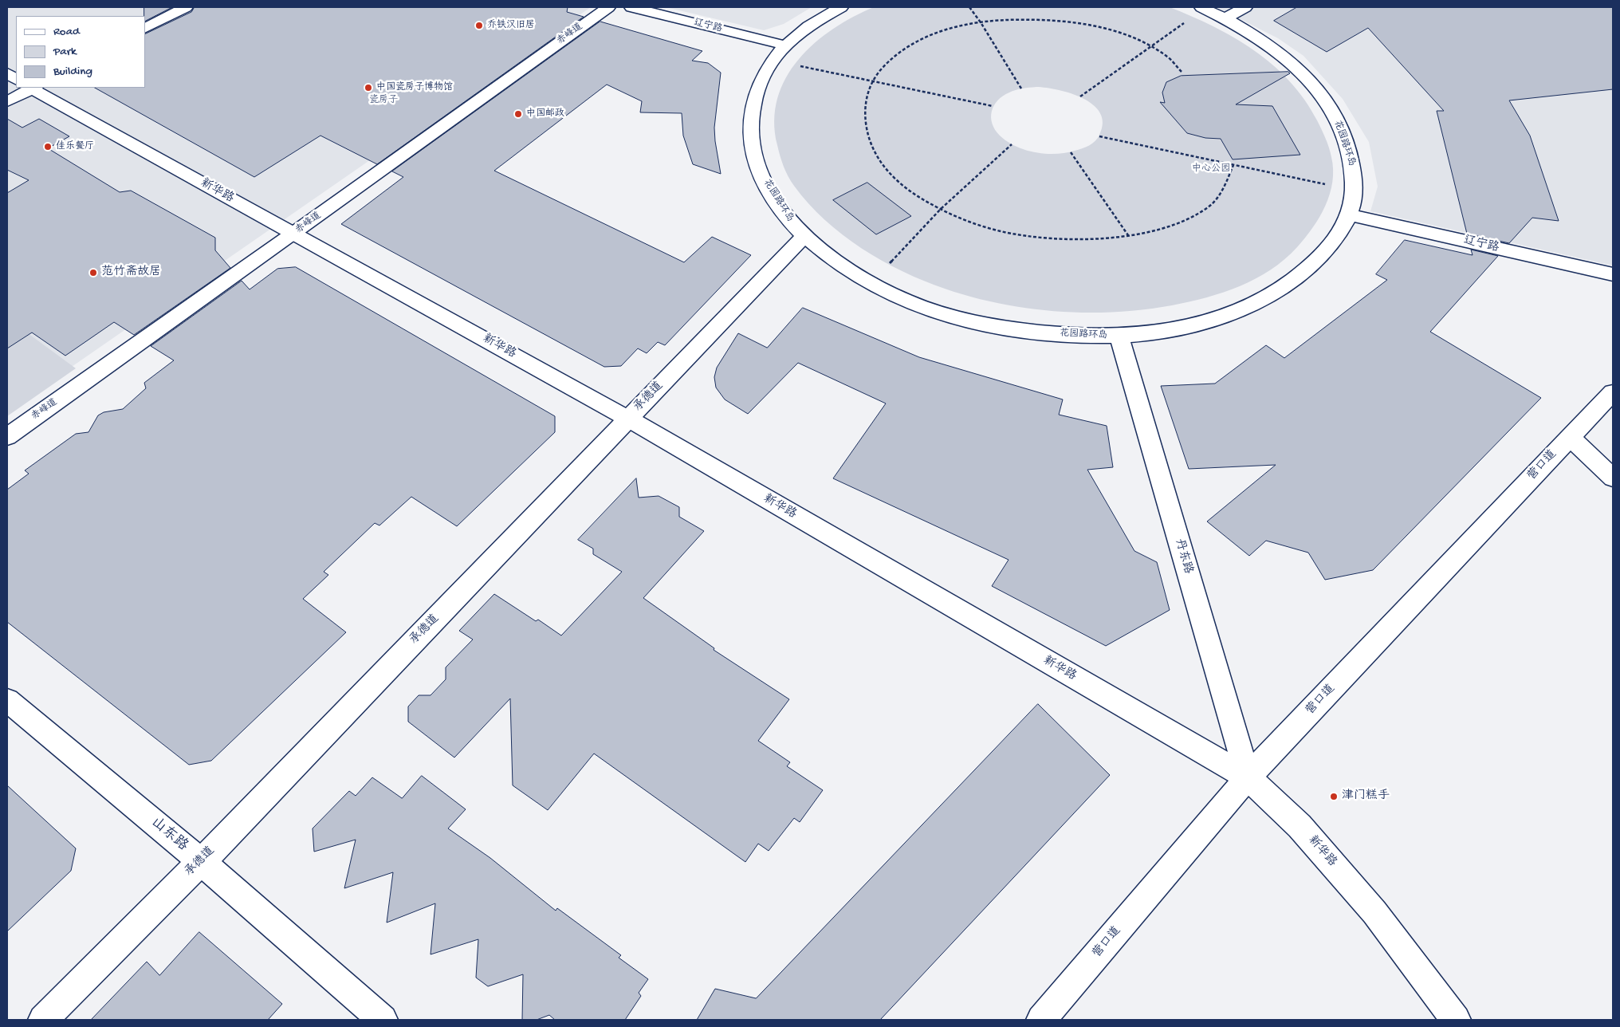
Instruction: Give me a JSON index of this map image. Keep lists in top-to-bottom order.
{
  "streets": {
    "street": [
      "辽宁路",
      "赤峰道",
      "花园路环岛",
      "新华路",
      "承德道",
      "营口道",
      "丹东路",
      "山东路"
    ]
  },
  "crossings": [
    ["辽宁路", "花园路环岛"],
    ["赤峰道", "新华路"],
    ["花园路环岛", "承德道"],
    ["花园路环岛", "丹东路"],
    ["新华路", "承德道"],
    ["新华路", "营口道"],
    ["新华路", "丹东路"],
    ["承德道", "山东路"],
    ["营口道", "丹东路"]
  ],
  "parks": ["瓷房子", "中心公园"],
  "places": [
    "乔铁汉旧居",
    "中国瓷房子博物馆",
    "中国邮政",
    "佳乐餐厅",
    "范竹斋故居",
    "津门糕手"
  ],
  "legend": ["Road", "Park", "Building"]
}
